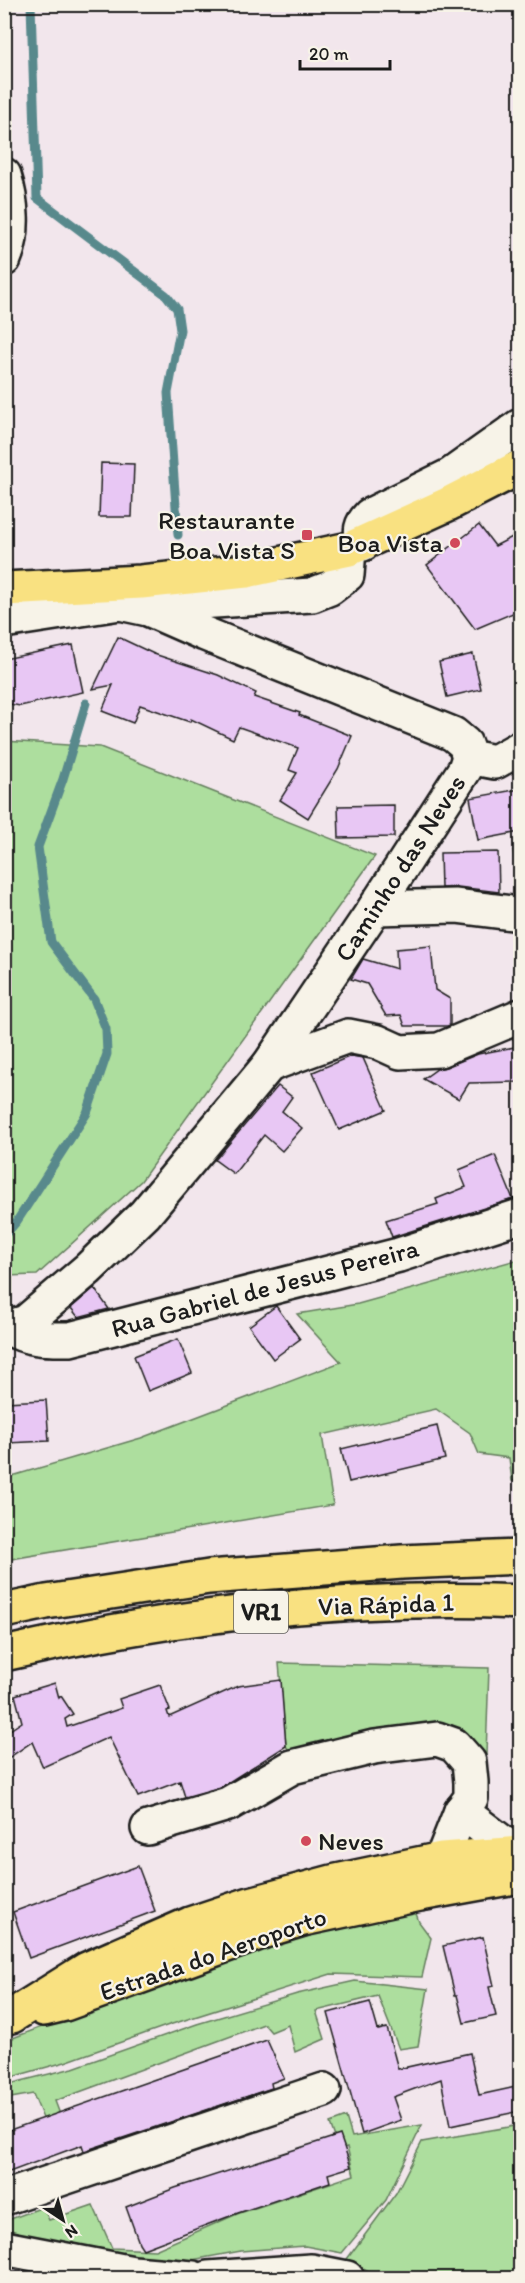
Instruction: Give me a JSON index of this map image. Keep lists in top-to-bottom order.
{
  "streets": {
    "main road": ["Via Rápida 1", "VR1", "Estrada do Aeroporto"],
    "street": ["Caminho das Neves", "Rua Gabriel de Jesus Pereira"]
  },
  "crossings": [
    ["Caminho das Neves", "Rua Gabriel de Jesus Pereira"]
  ],
  "places": {
    "transit": ["Restaurante Boa Vista S"],
    "other": ["Boa Vista", "Neves"]
  },
  "scale_bar": "20 m",
  "north": "bottom right"
}
